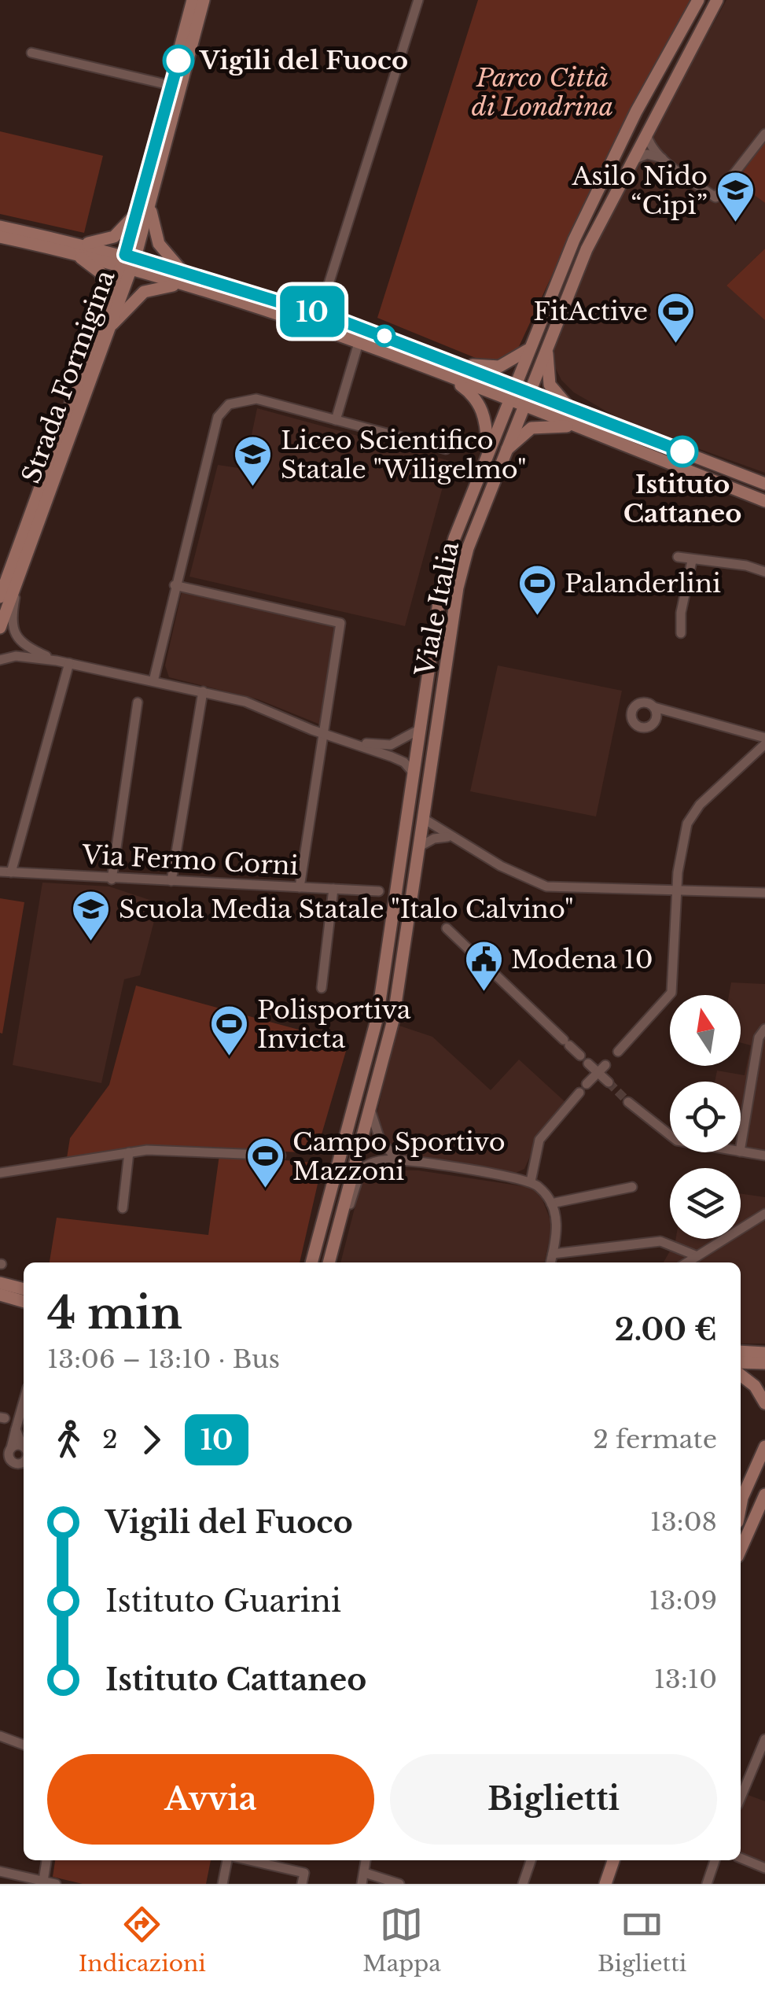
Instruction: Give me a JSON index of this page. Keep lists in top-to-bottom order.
{
  "streets": {
    "street": ["Strada Formigina", "Viale Italia", "Via Fermo Corni"]
  },
  "parks": ["Parco Città di Londrina"],
  "places": {
    "other": ["Vigili del Fuoco", "Istituto Cattaneo"],
    "school or university": ["Asilo Nido “Cipì”", "Liceo Scientifico Statale \"Wiligelmo\"", "Scuola Media Statale \"Italo Calvino\""],
    "sports": [
      "FitActive",
      "Palanderlini",
      "Polisportiva Invicta",
      "Campo Sportivo Mazzoni"
    ],
    "public building": ["Modena 10"]
  },
  "lines": ["bus line 10"],
  "north": "top",
  "page": {
    "on_map": "10",
    "heading": ["4 min", "13:06 – 13:10 · Bus", "2.00 €"],
    "legs": ["2", "10", "2 fermate"],
    "list": [
      {
        "name": "Vigili del Fuoco",
        "value": "13:08"
      },
      {
        "name": "Istituto Guarini",
        "value": "13:09"
      },
      {
        "name": "Istituto Cattaneo",
        "value": "13:10"
      }
    ],
    "buttons": ["Avvia", "Biglietti"],
    "tabs": ["Indicazioni", "Mappa", "Biglietti"]
  }
}
